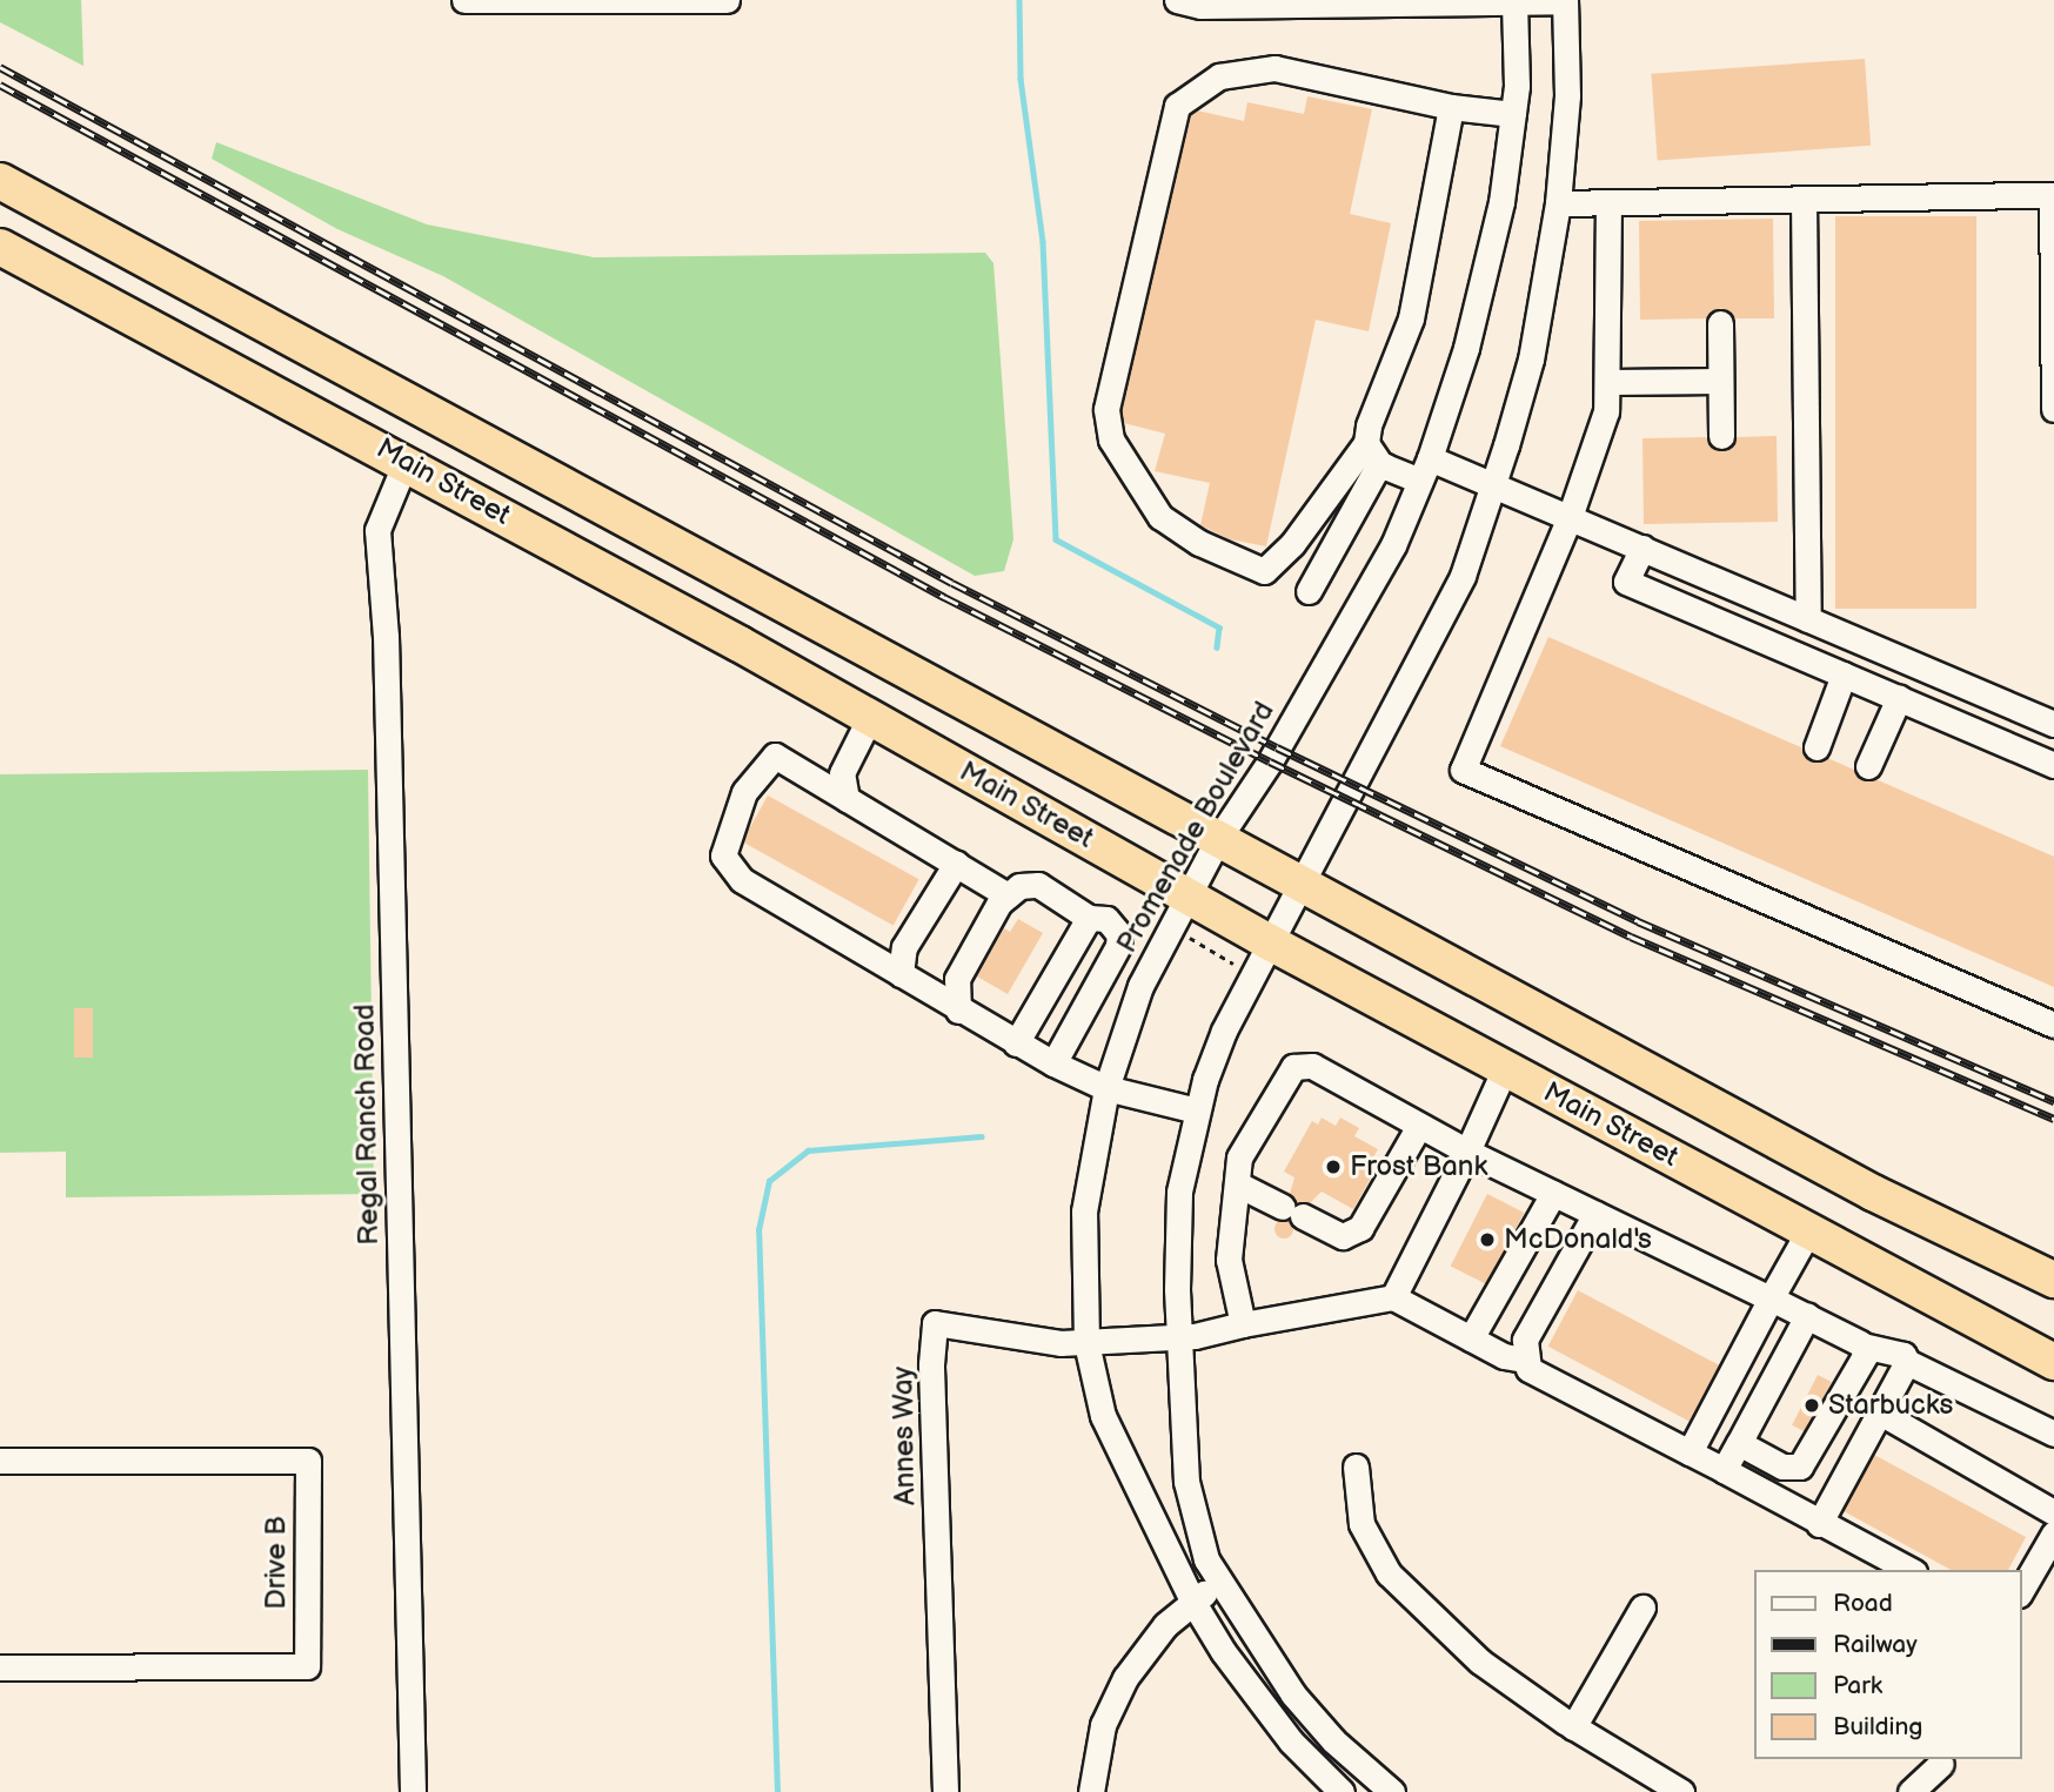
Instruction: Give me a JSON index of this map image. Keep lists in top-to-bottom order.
{
  "streets": {
    "highway": ["Main Street"],
    "street": [
      "Promenade Boulevard",
      "Regal Ranch Road",
      "Annes Way",
      "Drive B"
    ]
  },
  "crossings": [
    ["Main Street", "Promenade Boulevard"],
    ["Main Street", "Regal Ranch Road"],
    ["Promenade Boulevard", "Annes Way"]
  ],
  "places": ["Frost Bank", "McDonald's", "Starbucks"],
  "legend": [
    "Road",
    "Railway",
    "Park",
    "Building"
  ]
}
